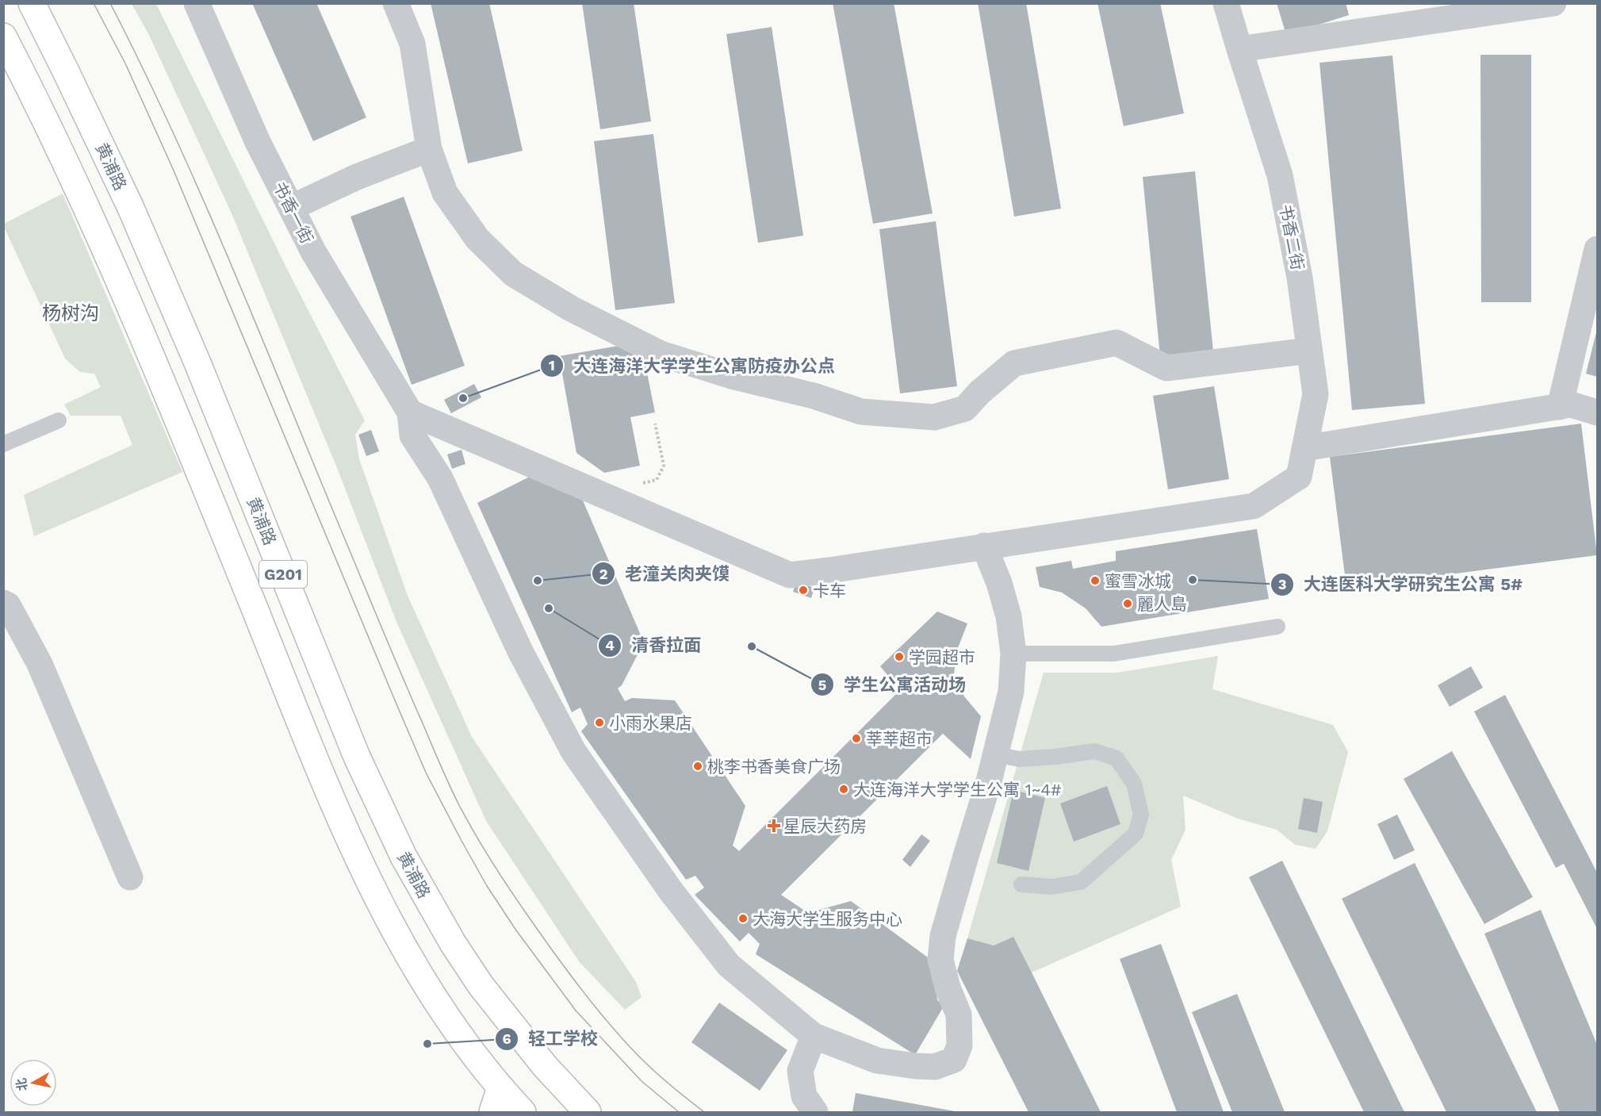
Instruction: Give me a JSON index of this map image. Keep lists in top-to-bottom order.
{
  "streets": {
    "main road": ["黄浦路", "G201"],
    "street": ["书香一街", "书香二街"]
  },
  "districts": ["杨树沟"],
  "places": {
    "other": [
      "大连海洋大学学生公寓防疫办公点",
      "大连医科大学研究生公寓 5#",
      "老潼关肉夹馍",
      "蜜雪冰城",
      "卡车",
      "麗人島",
      "清香拉面",
      "学生公寓活动场",
      "学园超市",
      "小雨水果店",
      "莘莘超市",
      "桃李书香美食广场",
      "大连海洋大学学生公寓 1~4#",
      "大海大学生服务中心",
      "轻工学校"
    ],
    "health": ["星辰大药房"]
  },
  "north": "left"
}
